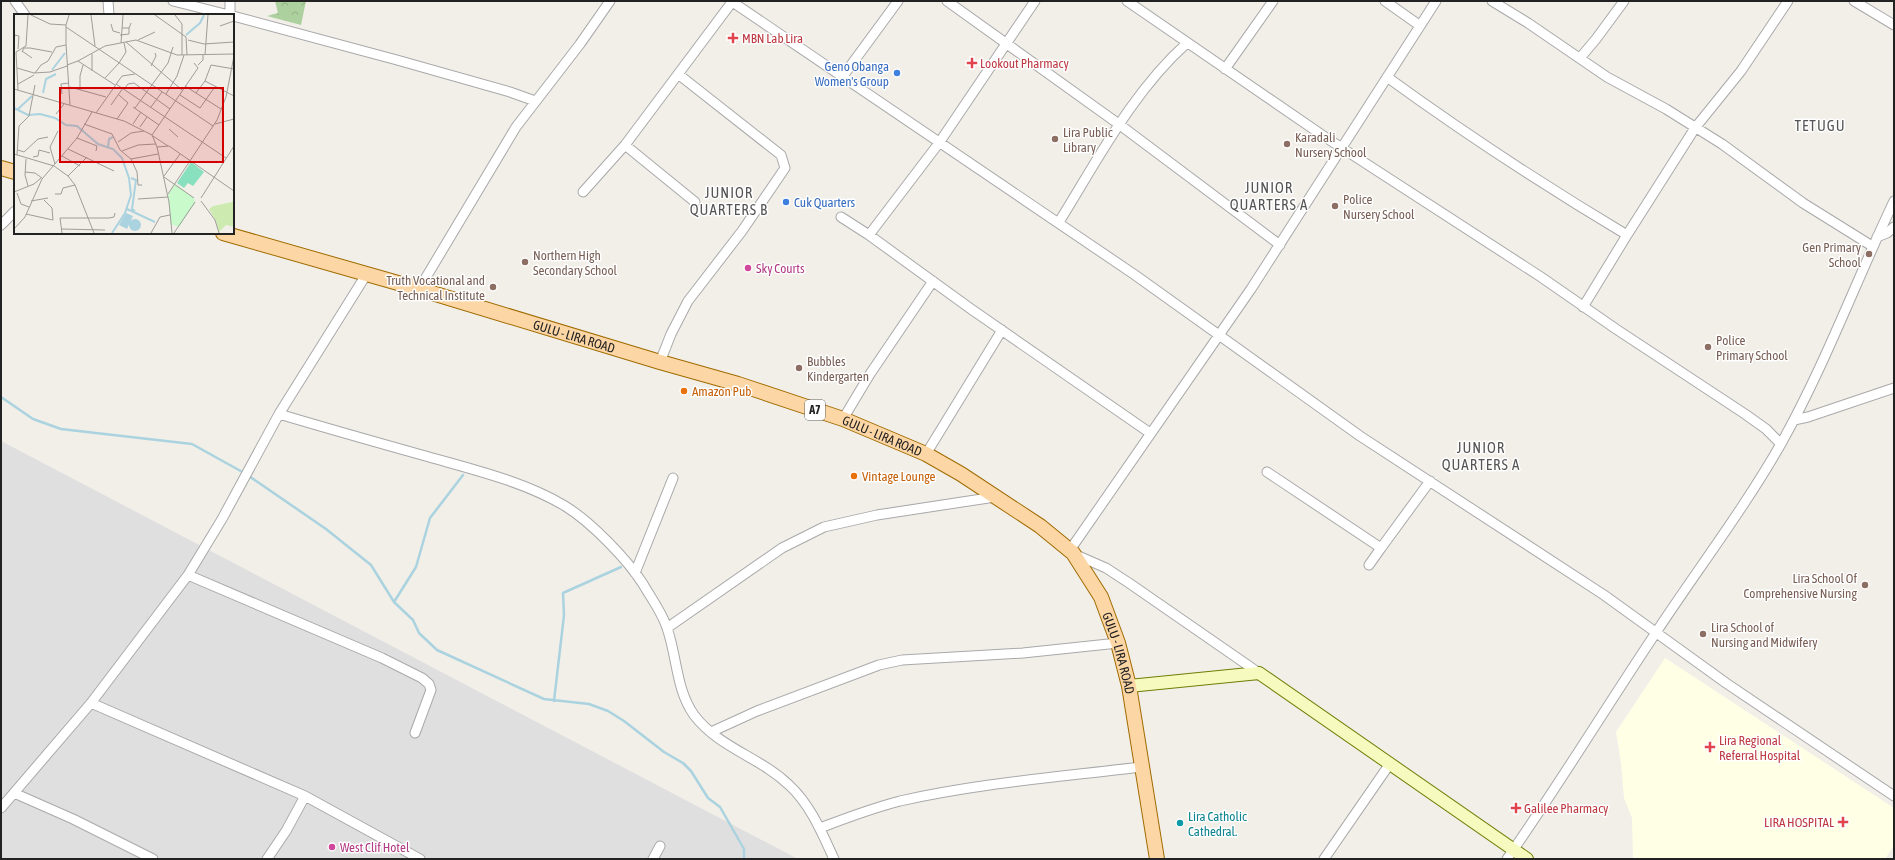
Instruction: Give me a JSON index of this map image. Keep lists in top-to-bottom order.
{
  "streets": {
    "main road": ["GULU - LIRA ROAD", "A7"]
  },
  "districts": [
    "TETUGU",
    "JUNIOR QUARTERS A",
    "JUNIOR QUARTERS B",
    "JUNIOR QUARTERS A"
  ],
  "places": {
    "health": [
      "MBN Lab Lira",
      "Lookout Pharmacy",
      "Lira Regional Referral Hospital",
      "Galilee Pharmacy",
      "LIRA HOSPITAL"
    ],
    "other": [
      "Geno Obanga Women's Group",
      "Lira Public Library",
      "Karadali Nursery School",
      "Cuk Quarters",
      "Police Nursery School",
      "Gen Primary School",
      "Northern High Secondary School",
      "Sky Courts",
      "Truth Vocational and Technical Institute",
      "Police Primary School",
      "Bubbles Kindergarten",
      "Amazon Pub",
      "Vintage Lounge",
      "Lira School Of Comprehensive Nursing",
      "Lira School of Nursing and Midwifery",
      "Lira Catholic Cathedral.",
      "West Clif Hotel"
    ]
  }
}
